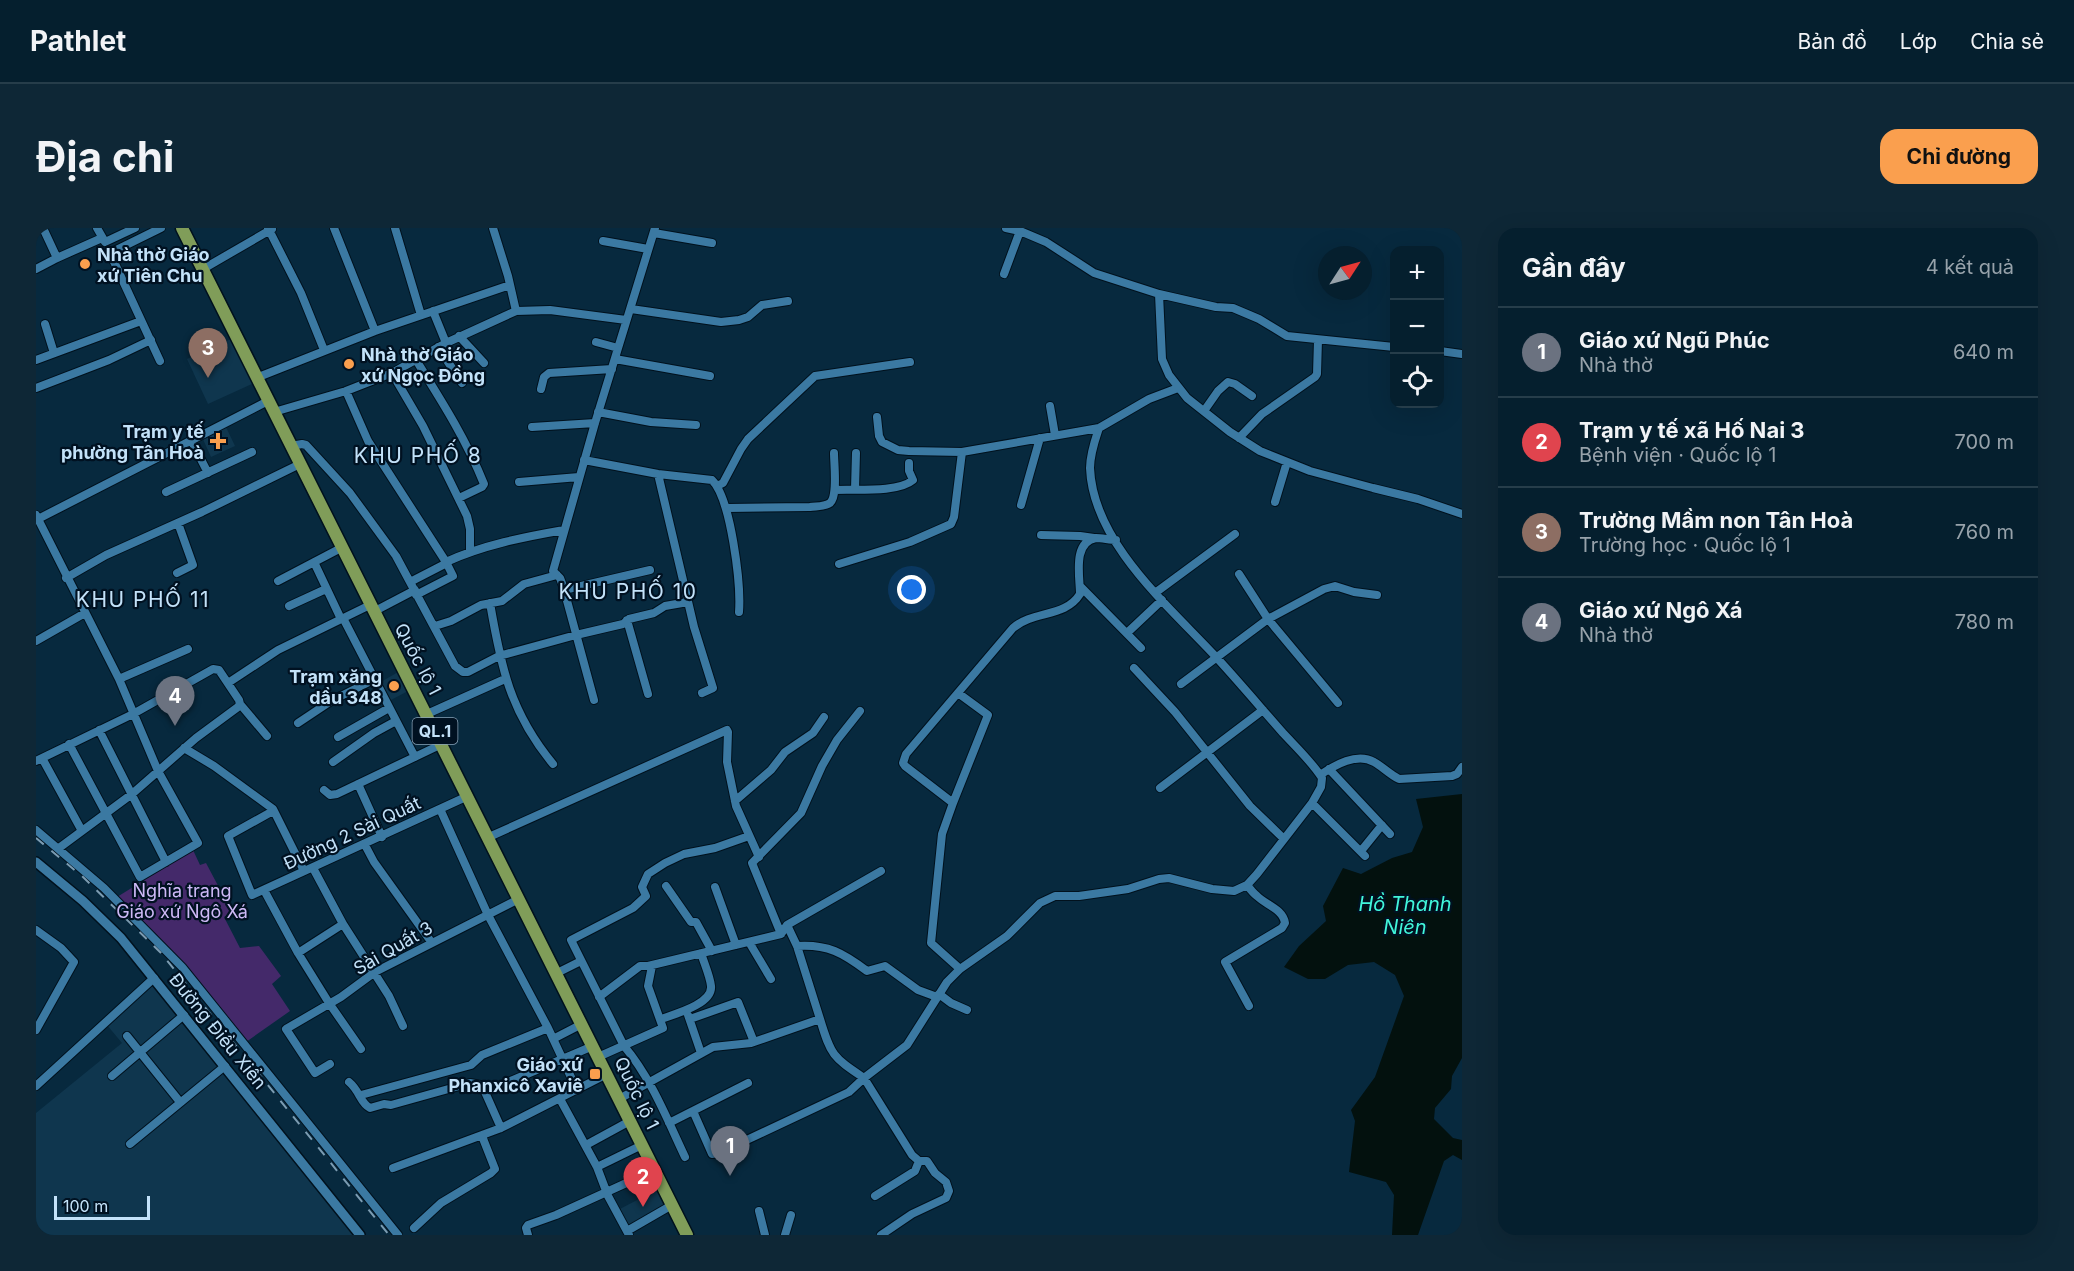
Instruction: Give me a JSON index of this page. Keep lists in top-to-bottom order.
{
  "streets": {
    "highway": ["Quốc lộ 1", "QL.1"],
    "street": ["Đường 2 Sài Quất", "Sài Quất 3", "Đường Điều Xiển"]
  },
  "crossings": [
    ["Quốc lộ 1", "Đường 2 Sài Quất"],
    ["Quốc lộ 1", "Sài Quất 3"]
  ],
  "districts": ["KHU PHỐ 8", "KHU PHỐ 10", "KHU PHỐ 11"],
  "water": ["Hồ Thanh Niên"],
  "parks": ["Nghĩa trang Giáo xứ Ngô Xá"],
  "places": {
    "other": ["Nhà thờ Giáo xứ Tiên Chu", "Nhà thờ Giáo xứ Ngọc Đồng", "Trạm xăng dầu 348"],
    "health": ["Trạm y tế phường Tân Hoà"],
    "transit": ["Giáo xứ Phanxicô Xaviê"]
  },
  "scale_bar": "100 m",
  "north": "top right",
  "page": {
    "header": "Pathlet",
    "nav": ["Bản đồ", "Lớp", "Chia sẻ"],
    "buttons": "Chỉ đường",
    "title": "Địa chỉ",
    "heading": ["Gần đây", "4 kết quả"],
    "map_buttons": ["+", "−"],
    "list": [
      {
        "mark": "1",
        "name": "Giáo xứ Ngũ Phúc",
        "note": "Nhà thờ",
        "value": "640 m"
      },
      {
        "mark": "2",
        "name": "Trạm y tế xã Hố Nai 3",
        "note": "Bệnh viện · Quốc lộ 1",
        "value": "700 m"
      },
      {
        "mark": "3",
        "name": "Trường Mầm non Tân Hoà",
        "note": "Trường học · Quốc lộ 1",
        "value": "760 m"
      },
      {
        "mark": "4",
        "name": "Giáo xứ Ngô Xá",
        "note": "Nhà thờ",
        "value": "780 m"
      }
    ],
    "pins": [
      "3",
      "4",
      "1",
      "2"
    ],
    "scale": "100 m"
  }
}
